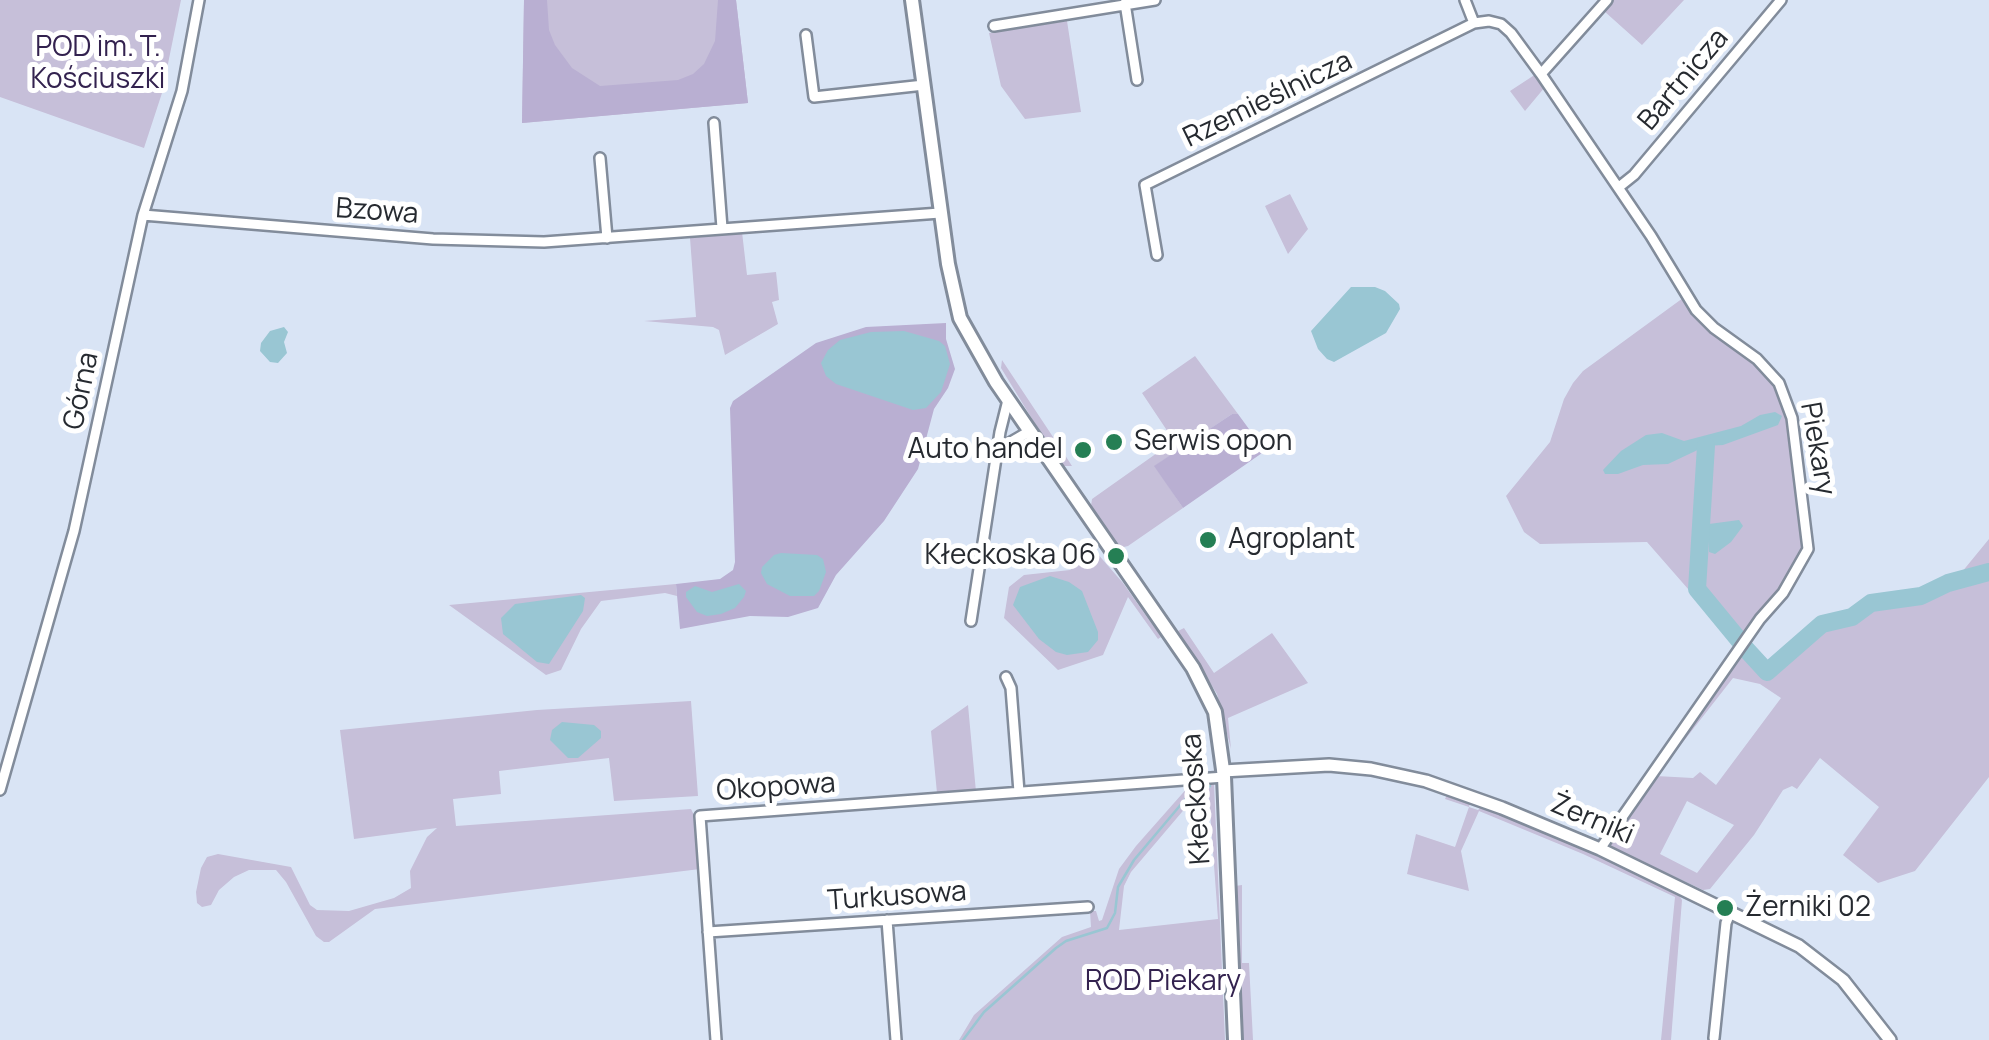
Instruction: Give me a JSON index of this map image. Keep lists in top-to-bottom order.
{
  "streets": {
    "main road": ["Kłeckoska"],
    "street": [
      "Bartnicza",
      "Rzemieślnicza",
      "Bzowa",
      "Górna",
      "Piekary",
      "Okopowa",
      "Żerniki",
      "Turkusowa"
    ]
  },
  "crossings": [
    ["Bartnicza", "Piekary"],
    ["Rzemieślnicza", "Piekary"],
    ["Bzowa", "Górna"],
    ["Bzowa", "Kłeckoska"],
    ["Piekary", "Żerniki"],
    ["Okopowa", "Kłeckoska"],
    ["Okopowa", "Żerniki"],
    ["Okopowa", "Turkusowa"],
    ["Kłeckoska", "Żerniki"]
  ],
  "parks": ["POD im. T. Kościuszki", "ROD Piekary"],
  "places": [
    "Serwis opon",
    "Auto handel",
    "Agroplant",
    "Kłeckoska 06",
    "Żerniki 02"
  ]
}
